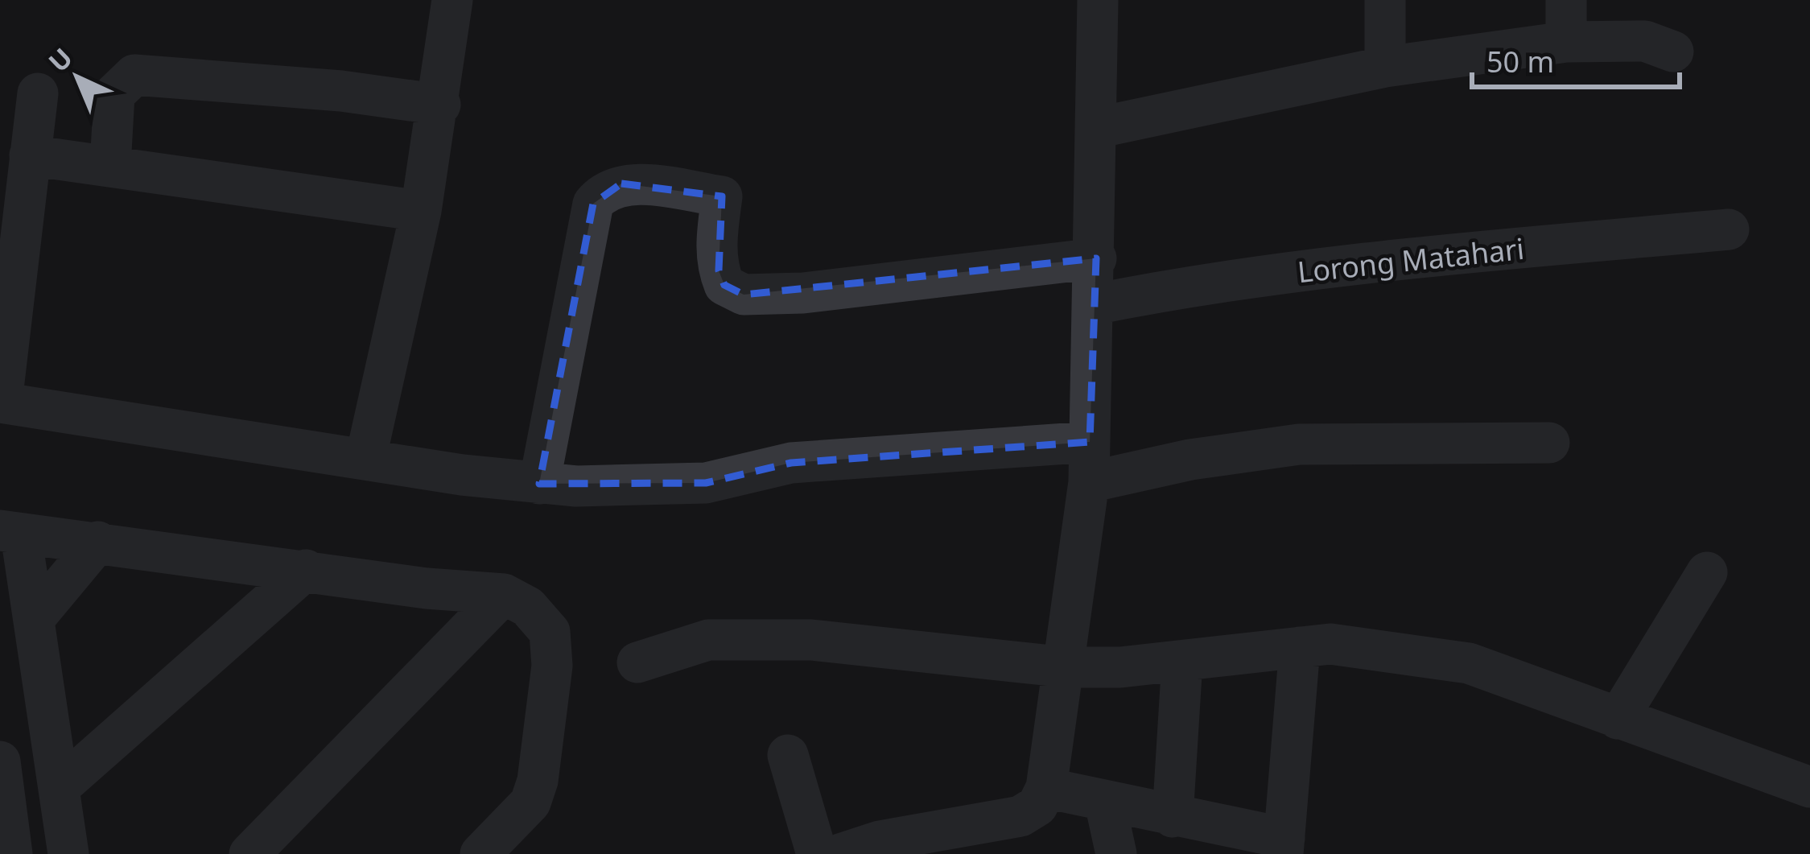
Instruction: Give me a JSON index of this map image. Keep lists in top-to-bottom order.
{
  "streets": {
    "street": ["Lorong Matahari"]
  },
  "scale_bar": "50 m",
  "north": "top left"
}
